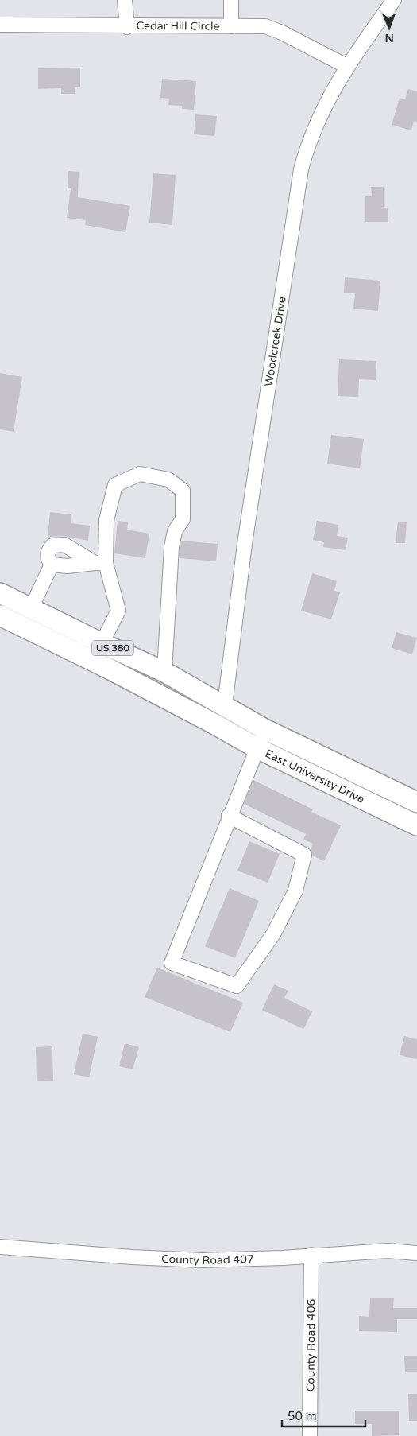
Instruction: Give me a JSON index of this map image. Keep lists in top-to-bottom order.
{
  "streets": {
    "highway": ["US 380", "East University Drive"],
    "street": [
      "Cedar Hill Circle",
      "Woodcreek Drive",
      "County Road 407",
      "County Road 406"
    ]
  },
  "crossings": [
    ["Cedar Hill Circle", "Woodcreek Drive"],
    ["Woodcreek Drive", "US 380"],
    ["Woodcreek Drive", "East University Drive"],
    ["US 380", "East University Drive"],
    ["County Road 407", "County Road 406"]
  ],
  "scale_bar": "50 m",
  "north": "bottom"
}
